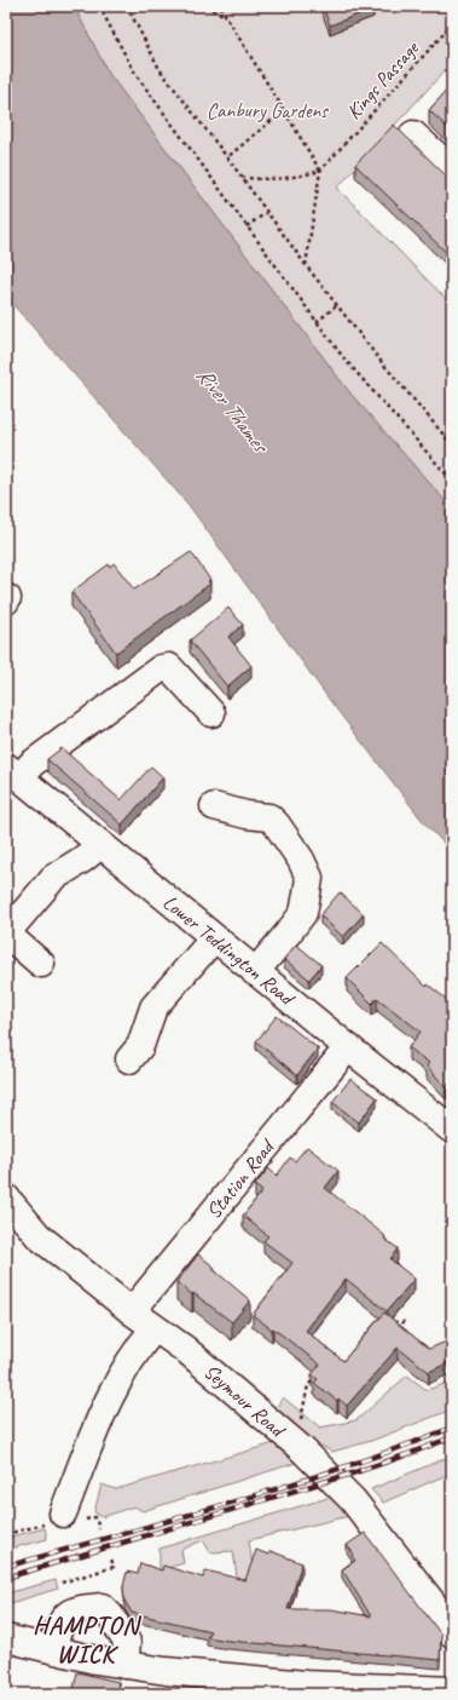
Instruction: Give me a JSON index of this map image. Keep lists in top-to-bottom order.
{
  "streets": {
    "street": ["Lower Teddington Road", "Station Road", "Seymour Road"],
    "path": ["Kings Passage"]
  },
  "crossings": [
    ["Lower Teddington Road", "Station Road"],
    ["Station Road", "Seymour Road"]
  ],
  "districts": ["HAMPTON WICK"],
  "water": ["River Thames"],
  "parks": ["Canbury Gardens"]
}
